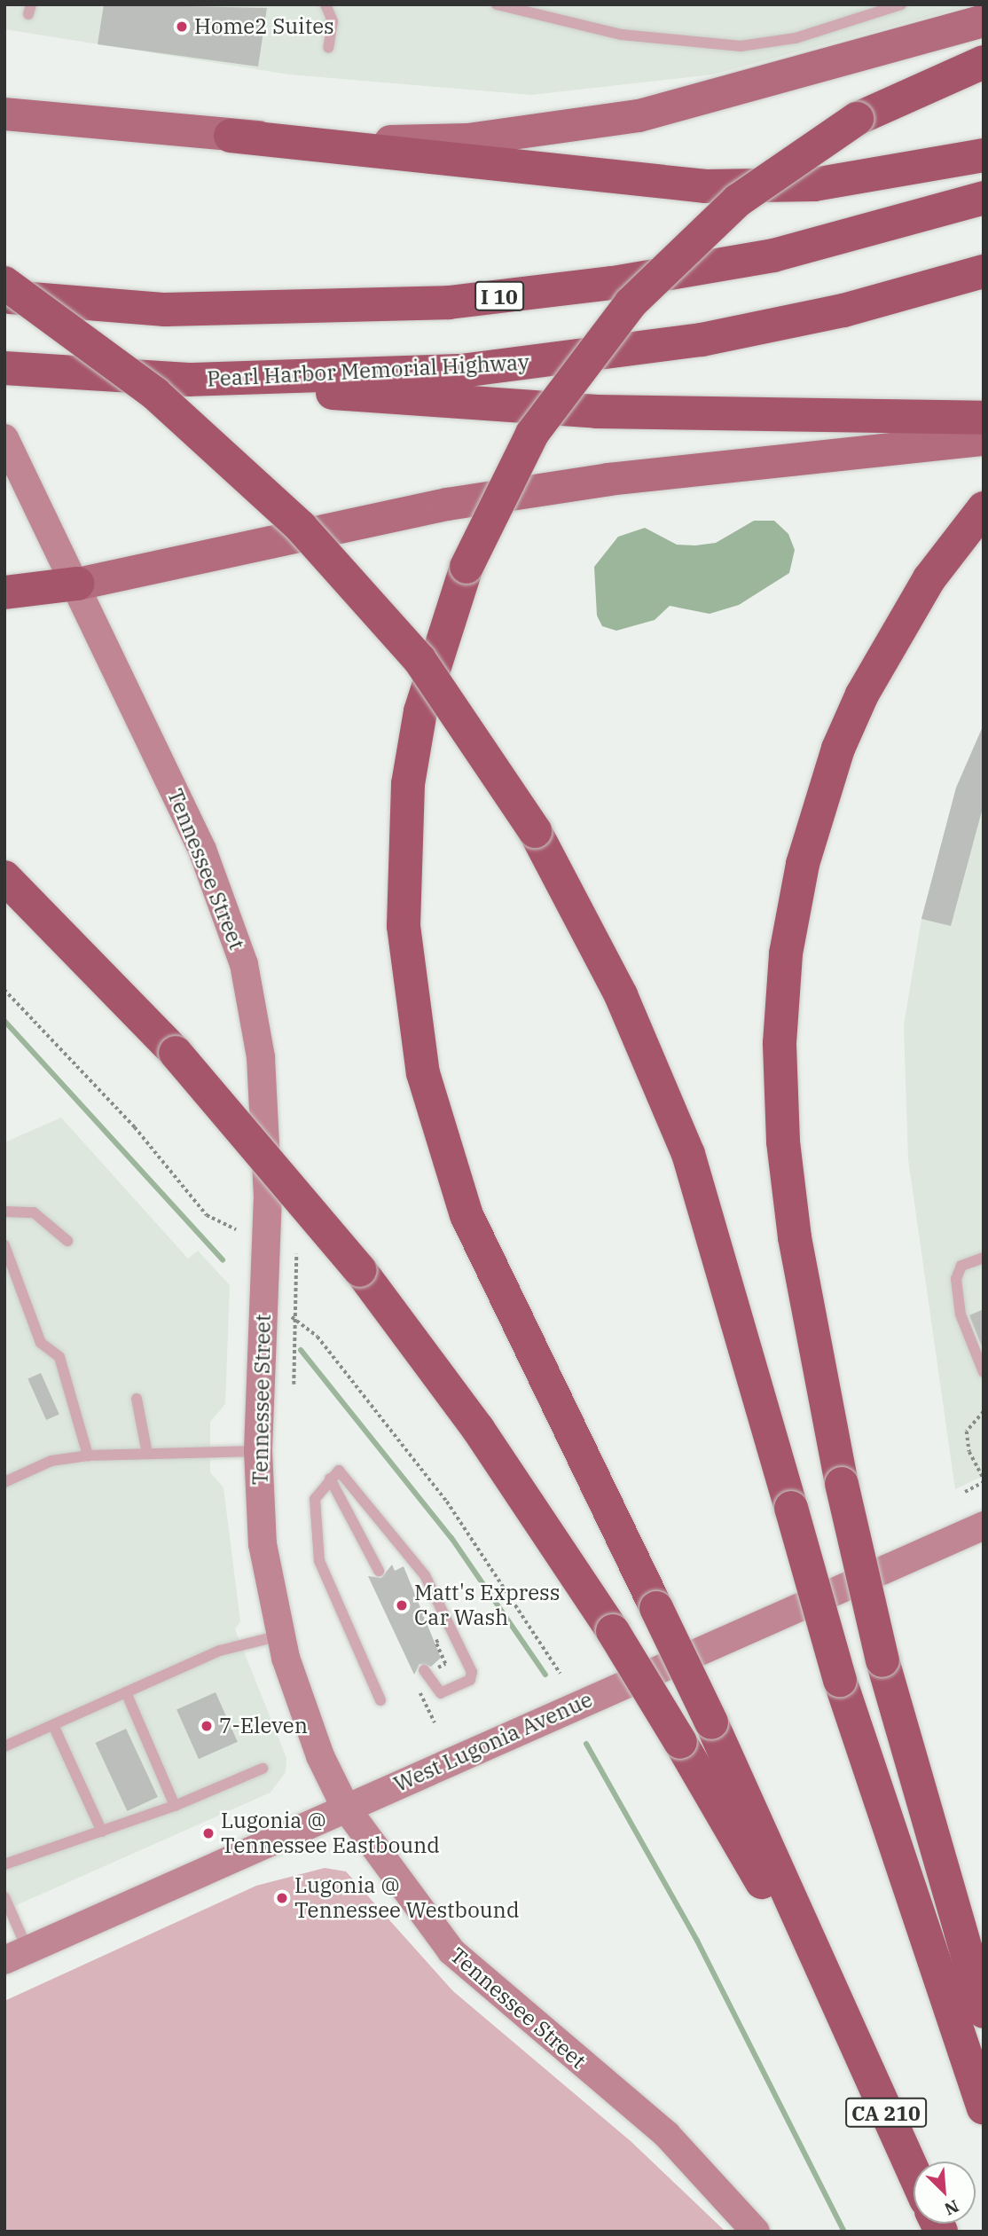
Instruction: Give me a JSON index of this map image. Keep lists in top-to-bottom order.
{
  "streets": {
    "highway": ["I 10", "Pearl Harbor Memorial Highway", "CA 210"],
    "main road": ["Tennessee Street", "West Lugonia Avenue"]
  },
  "crossings": [
    ["Tennessee Street", "West Lugonia Avenue"]
  ],
  "places": [
    "Home2 Suites",
    "Matt's Express Car Wash",
    "7-Eleven",
    "Lugonia @ Tennessee Eastbound",
    "Lugonia @ Tennessee Westbound"
  ],
  "north": "bottom right"
}
